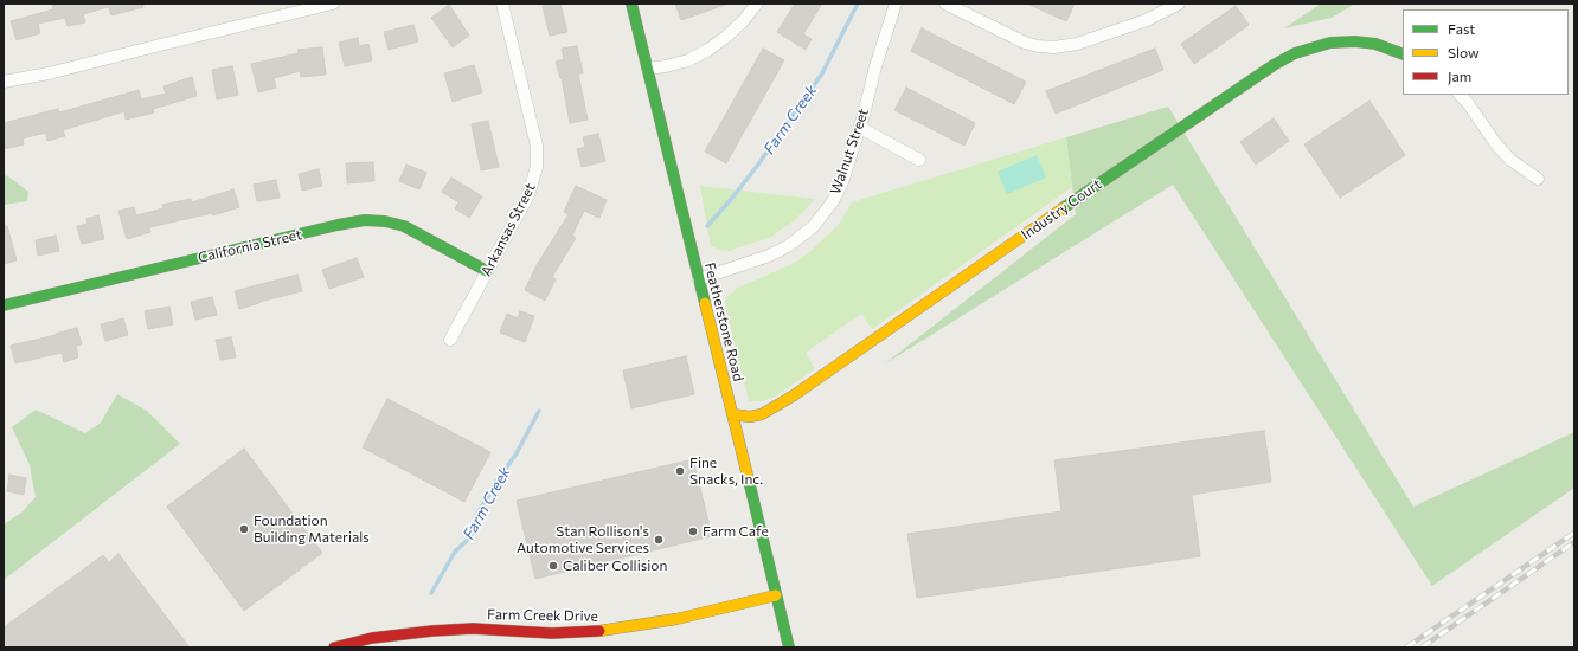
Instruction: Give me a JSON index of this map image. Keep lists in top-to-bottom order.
{
  "streets": {
    "street": [
      "Walnut Street",
      "Industry Court",
      "Arkansas Street",
      "California Street",
      "Featherstone Road",
      "Farm Creek Drive"
    ]
  },
  "crossings": [
    ["Walnut Street", "Featherstone Road"],
    ["Industry Court", "Featherstone Road"],
    ["Arkansas Street", "California Street"],
    ["Featherstone Road", "Farm Creek Drive"]
  ],
  "water": ["Farm Creek"],
  "places": [
    "Fine Snacks, Inc.",
    "Foundation Building Materials",
    "Farm Cafe",
    "Stan Rollison's Automotive Services",
    "Caliber Collision"
  ],
  "legend": ["Fast", "Slow", "Jam"]
}
